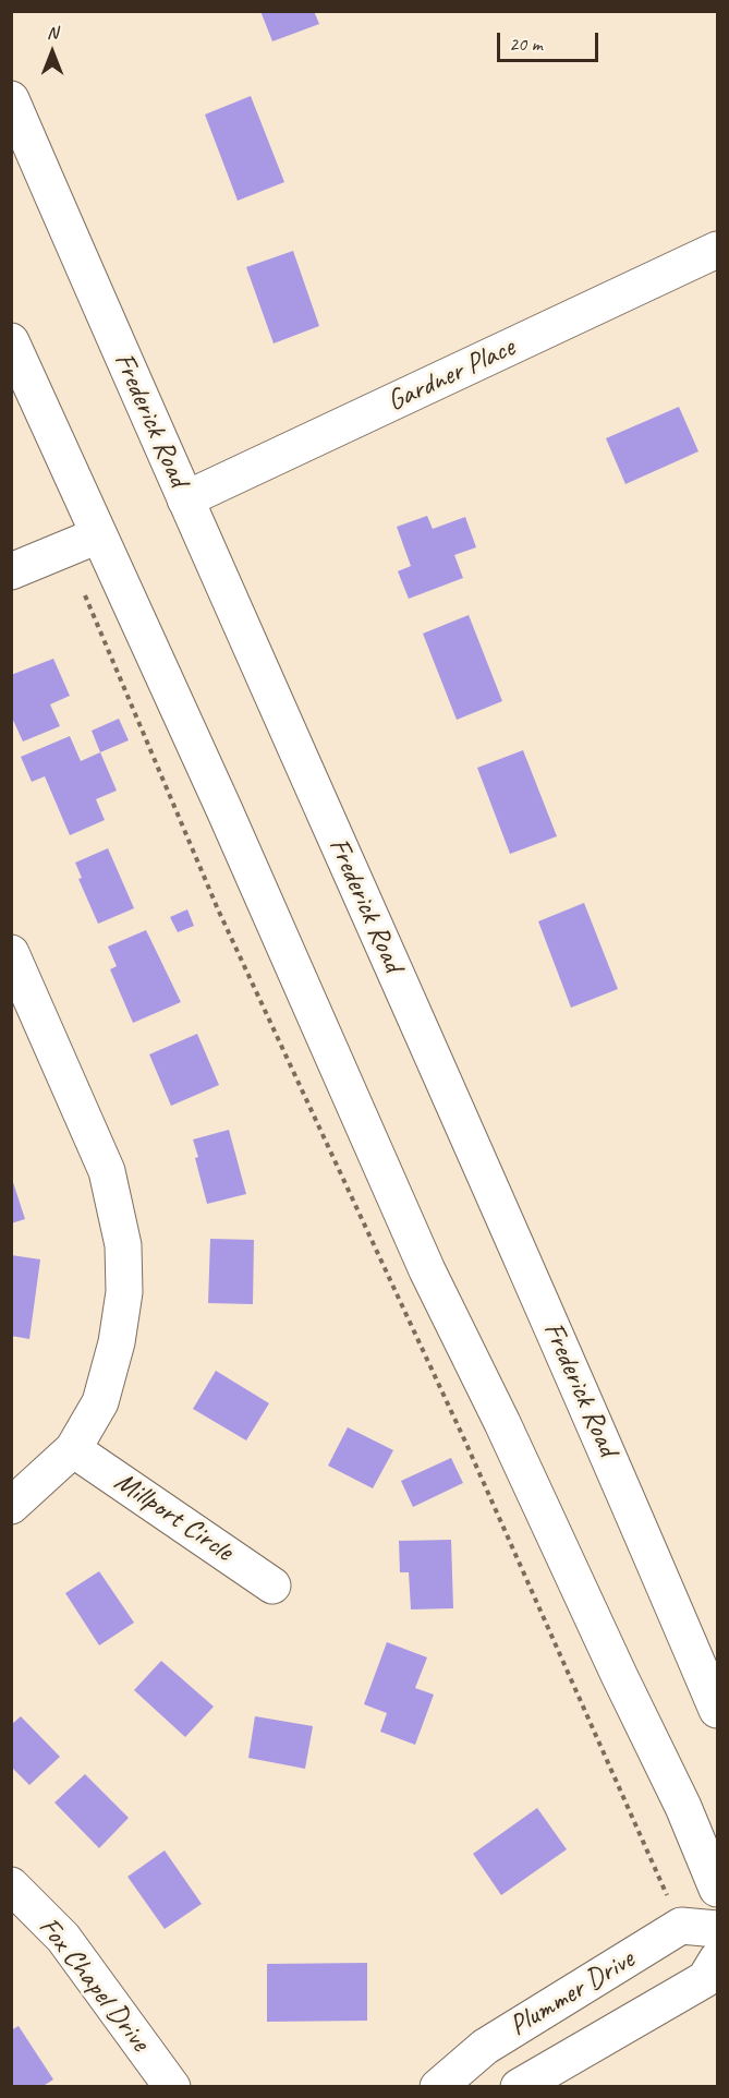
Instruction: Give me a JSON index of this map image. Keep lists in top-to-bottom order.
{
  "streets": {
    "main road": [
      "Gardner Place",
      "Frederick Road",
      "Millport Circle",
      "Fox Chapel Drive",
      "Plummer Drive"
    ]
  },
  "crossings": [
    ["Gardner Place", "Frederick Road"]
  ],
  "scale_bar": "20 m",
  "north": "top"
}
